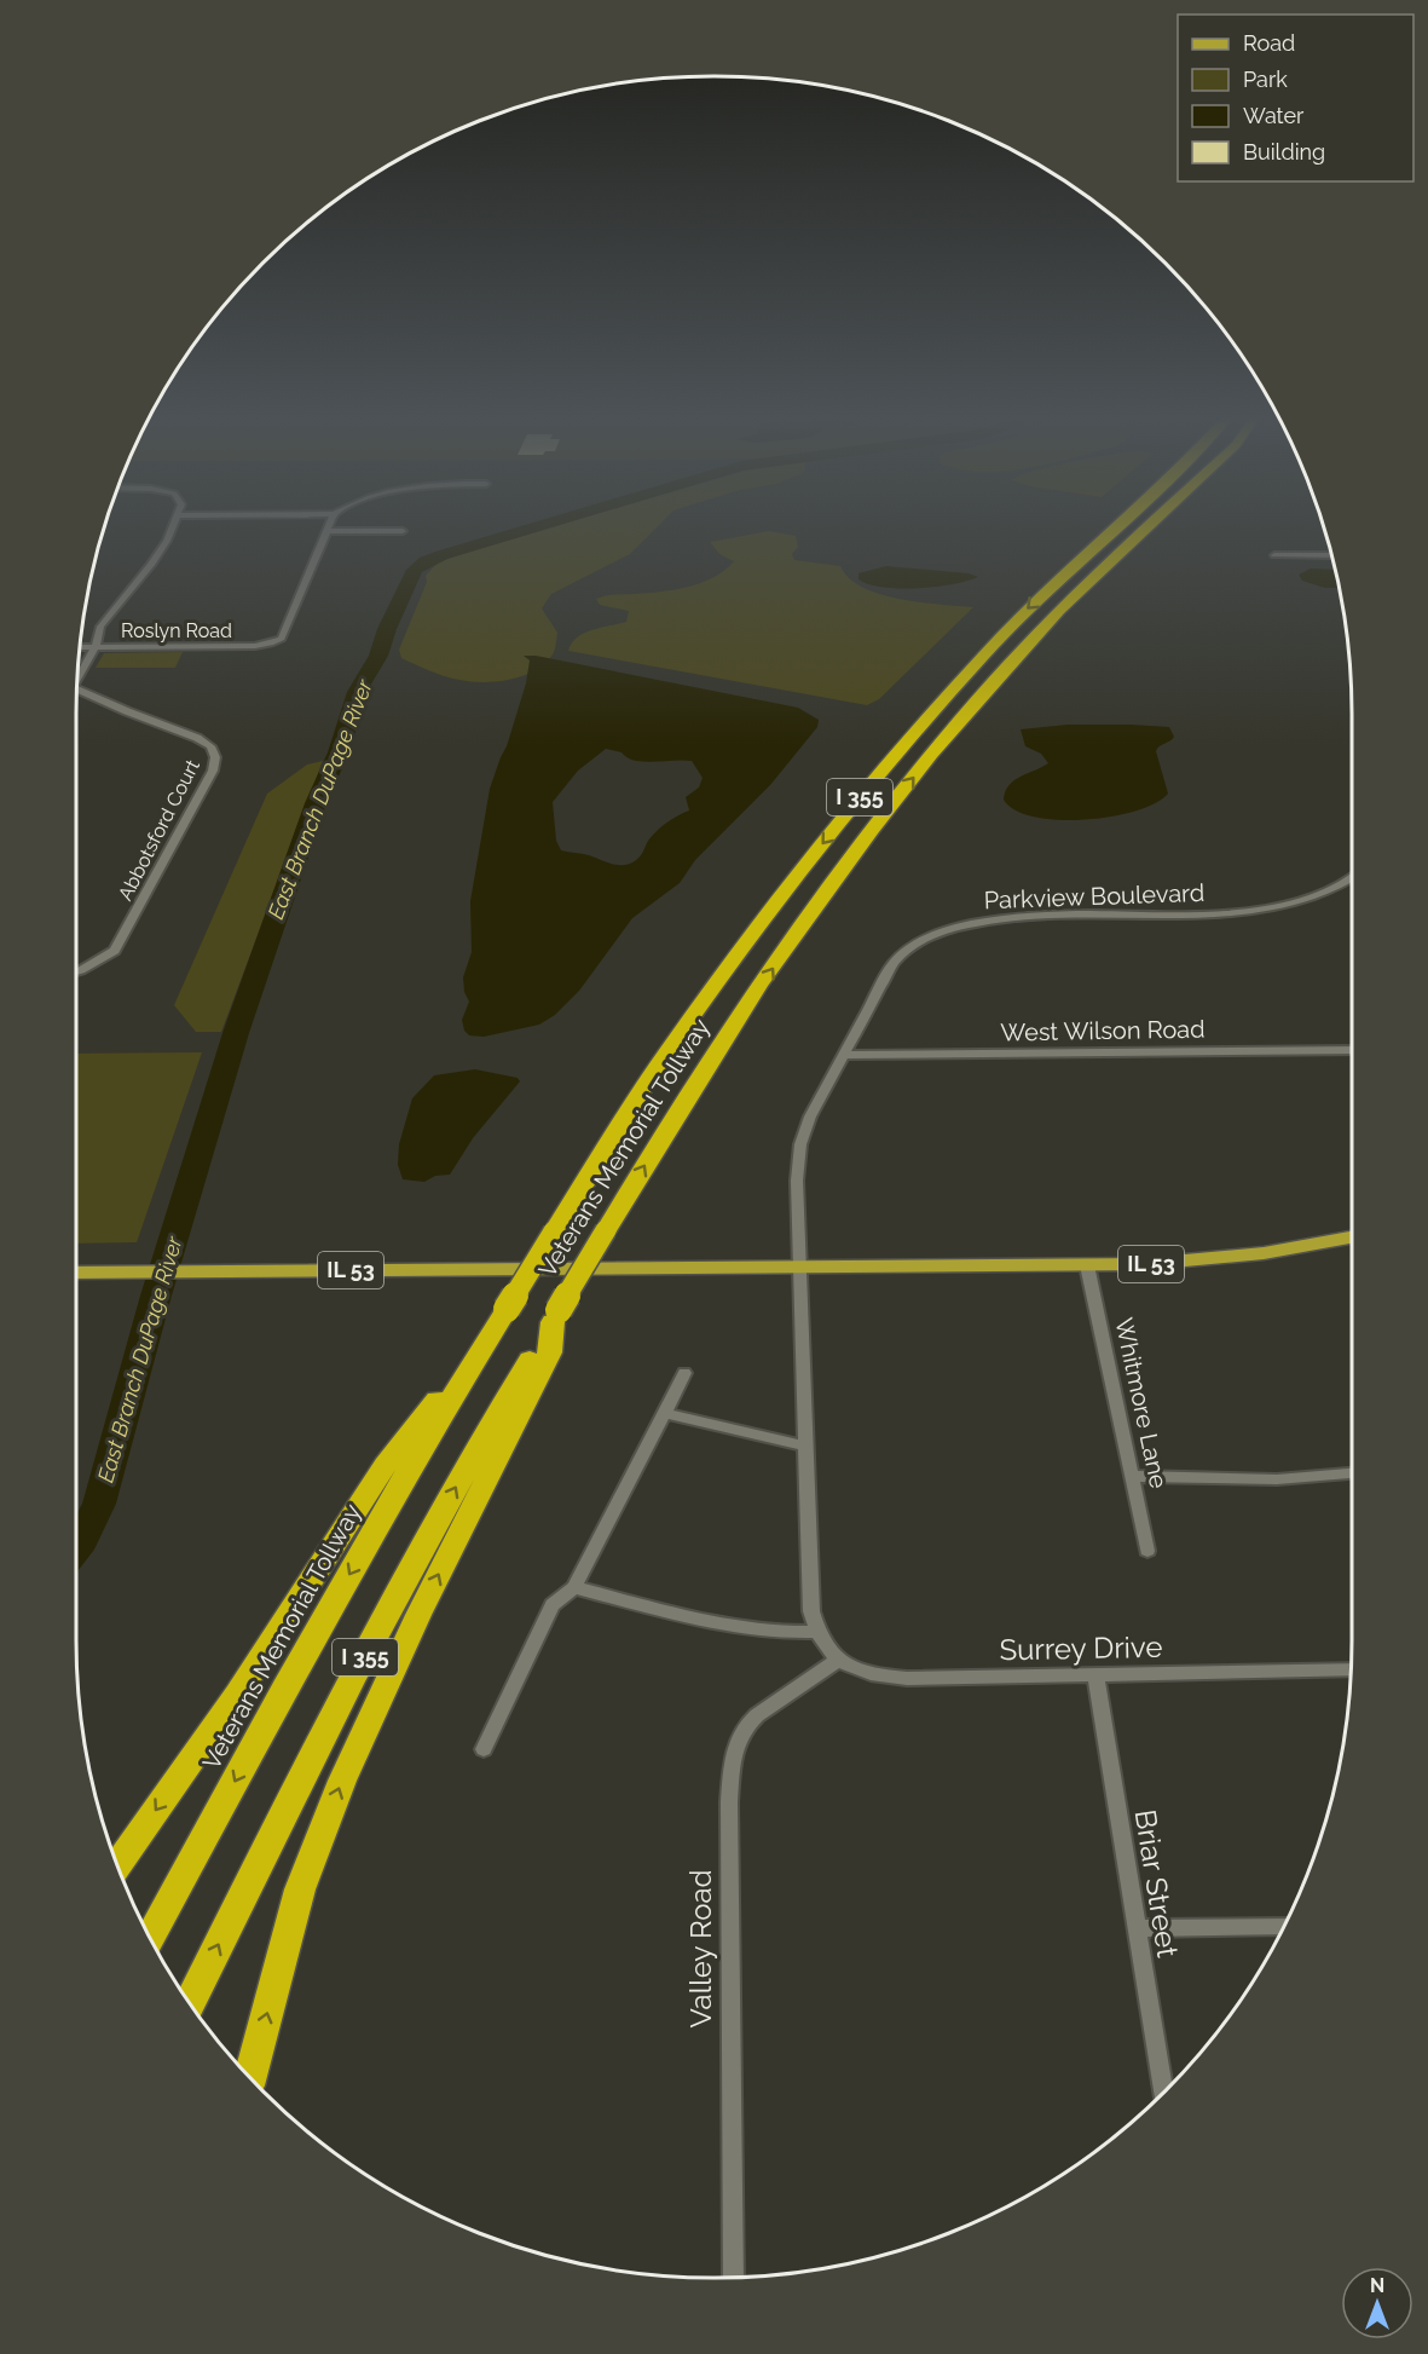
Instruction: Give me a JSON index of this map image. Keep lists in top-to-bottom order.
{
  "streets": {
    "highway": ["I 355", "Veterans Memorial Tollway"],
    "main road": ["IL 53"],
    "street": [
      "Roslyn Road",
      "Abbotsford Court",
      "Parkview Boulevard",
      "West Wilson Road",
      "Whitmore Lane",
      "Surrey Drive",
      "Briar Street",
      "Valley Road"
    ]
  },
  "crossings": [
    ["Parkview Boulevard", "West Wilson Road"],
    ["Parkview Boulevard", "IL 53"],
    ["IL 53", "Whitmore Lane"],
    ["Surrey Drive", "Briar Street"],
    ["Surrey Drive", "Valley Road"]
  ],
  "water": ["East Branch DuPage River"],
  "legend": [
    "Road",
    "Park",
    "Water",
    "Building"
  ],
  "north": "top"
}
